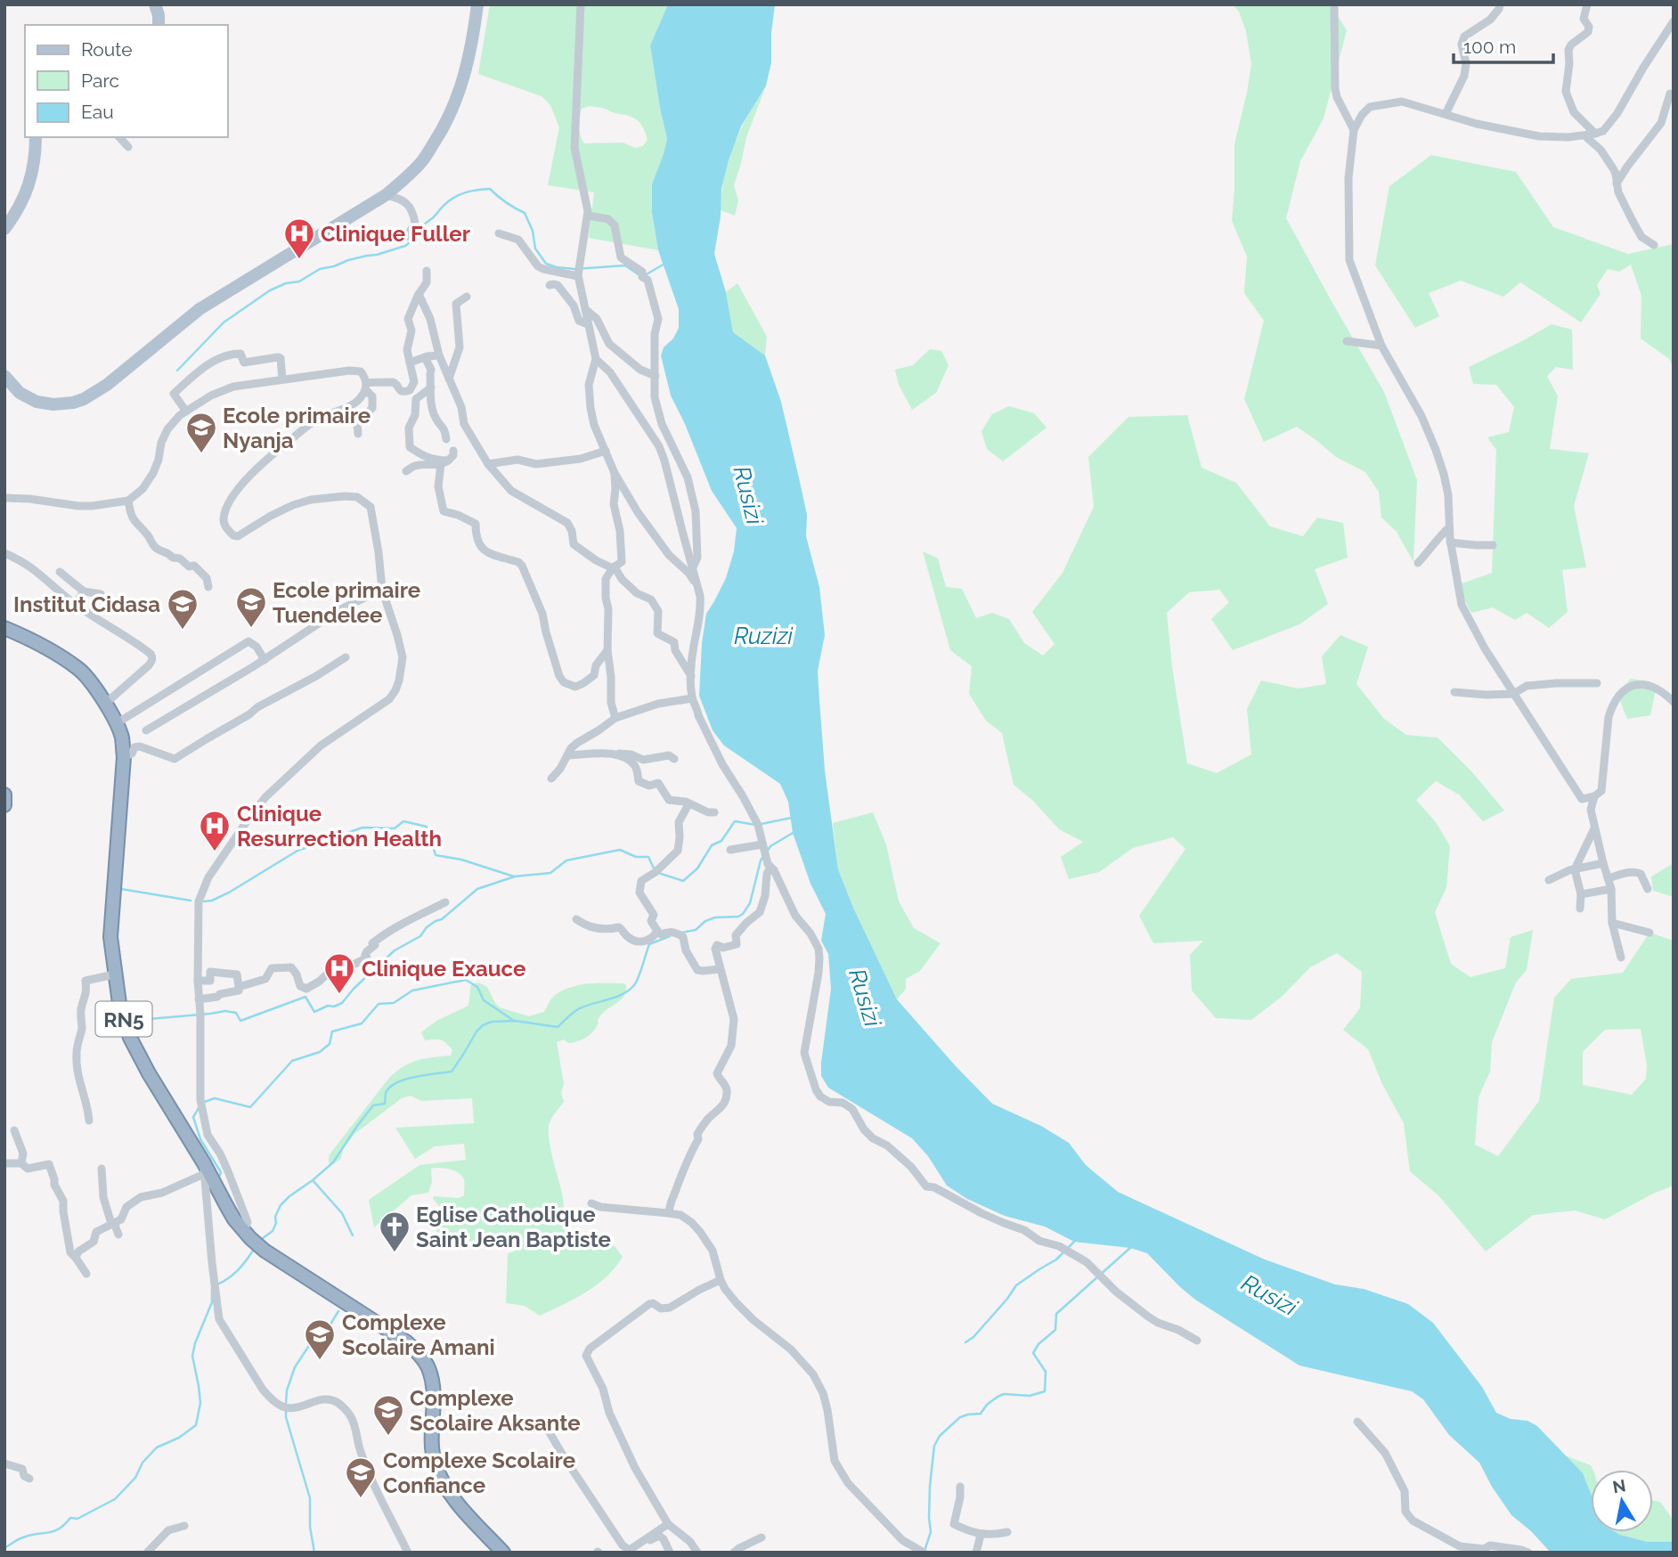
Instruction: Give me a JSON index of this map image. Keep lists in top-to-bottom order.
{
  "streets": {
    "highway": ["RN5"]
  },
  "water": ["Rusizi", "Ruzizi"],
  "places": {
    "hospital": ["Clinique Fuller", "Clinique Resurrection Health", "Clinique Exauce"],
    "school or university": [
      "Ecole primaire Nyanja",
      "Ecole primaire Tuendelee",
      "Institut Cidasa",
      "Complexe Scolaire Amani",
      "Complexe Scolaire Aksante",
      "Complexe Scolaire Confiance"
    ],
    "church": ["Eglise Catholique Saint Jean Baptiste"]
  },
  "legend": ["Route", "Parc", "Eau"],
  "scale_bar": "100 m",
  "north": "top"
}
